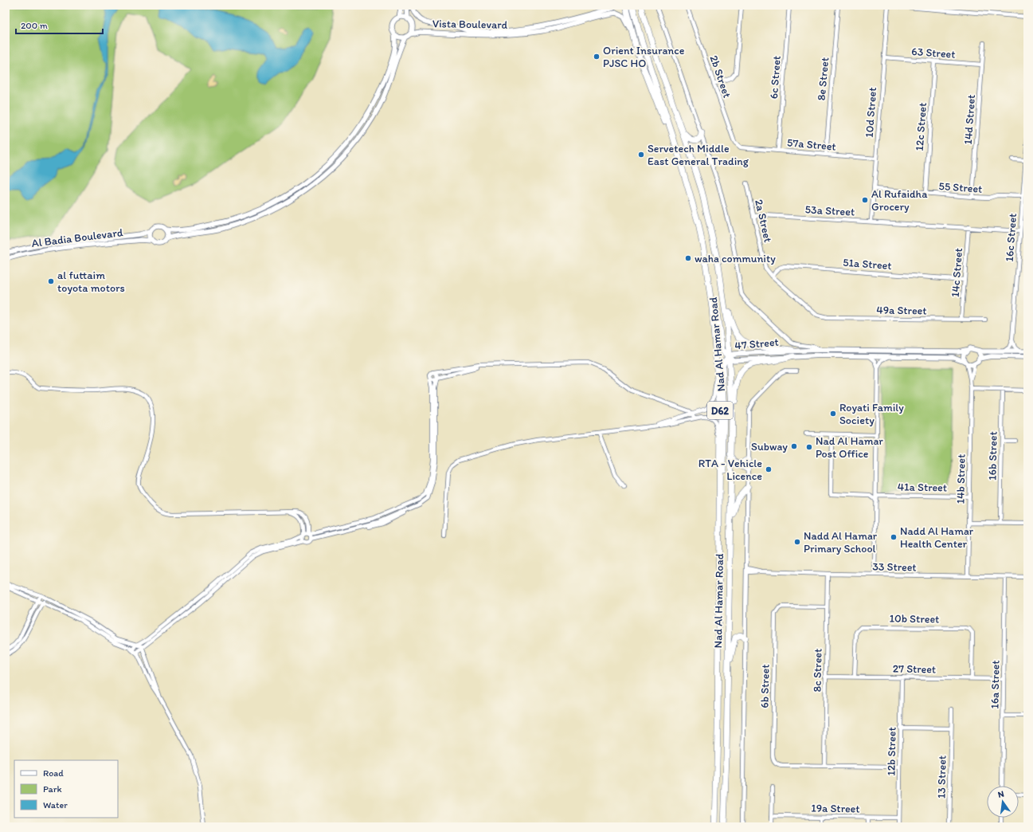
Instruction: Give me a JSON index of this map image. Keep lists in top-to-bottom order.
{
  "streets": {
    "main road": ["Nad Al Hamar Road", "D62"],
    "street": [
      "Vista Boulevard",
      "63 Street",
      "2b Street",
      "6c Street",
      "8e Street",
      "10d Street",
      "14d Street",
      "12c Street",
      "57a Street",
      "55 Street",
      "53a Street",
      "2a Street",
      "Al Badia Boulevard",
      "16c Street",
      "51a Street",
      "14c Street",
      "49a Street",
      "47 Street",
      "16b Street",
      "14b Street",
      "41a Street",
      "33 Street",
      "10b Street",
      "27 Street",
      "8c Street",
      "16a Street",
      "6b Street",
      "12b Street",
      "13 Street",
      "19a Street"
    ]
  },
  "crossings": [
    ["63 Street", "10d Street"],
    ["63 Street", "14d Street"],
    ["63 Street", "12c Street"],
    ["2b Street", "57a Street"],
    ["6c Street", "57a Street"],
    ["8e Street", "57a Street"],
    ["10d Street", "57a Street"],
    ["10d Street", "55 Street"],
    ["10d Street", "53a Street"],
    ["14d Street", "55 Street"],
    ["12c Street", "55 Street"],
    ["55 Street", "16c Street"],
    ["53a Street", "2a Street"],
    ["53a Street", "16c Street"],
    ["53a Street", "14c Street"],
    ["2a Street", "51a Street"],
    ["2a Street", "49a Street"],
    ["51a Street", "14c Street"],
    ["14c Street", "49a Street"],
    ["47 Street", "Nad Al Hamar Road"],
    ["47 Street", "14b Street"],
    ["14b Street", "41a Street"],
    ["14b Street", "33 Street"],
    ["33 Street", "8c Street"],
    ["33 Street", "16a Street"],
    ["10b Street", "27 Street"],
    ["27 Street", "8c Street"],
    ["27 Street", "16a Street"],
    ["27 Street", "12b Street"],
    ["8c Street", "6b Street"],
    ["6b Street", "12b Street"],
    ["12b Street", "19a Street"]
  ],
  "places": [
    "Orient Insurance PJSC HO",
    "Servetech Middle East General Trading",
    "Al Rufaidha Grocery",
    "waha community",
    "al futtaim toyota motors",
    "Royati Family Society",
    "Subway",
    "Nad Al Hamar Post Office",
    "RTA - Vehicle Licence",
    "Nadd Al Hamar Health Center",
    "Nadd Al Hamar Primary School"
  ],
  "legend": ["Road", "Park", "Water"],
  "scale_bar": "200 m",
  "north": "top"
}
